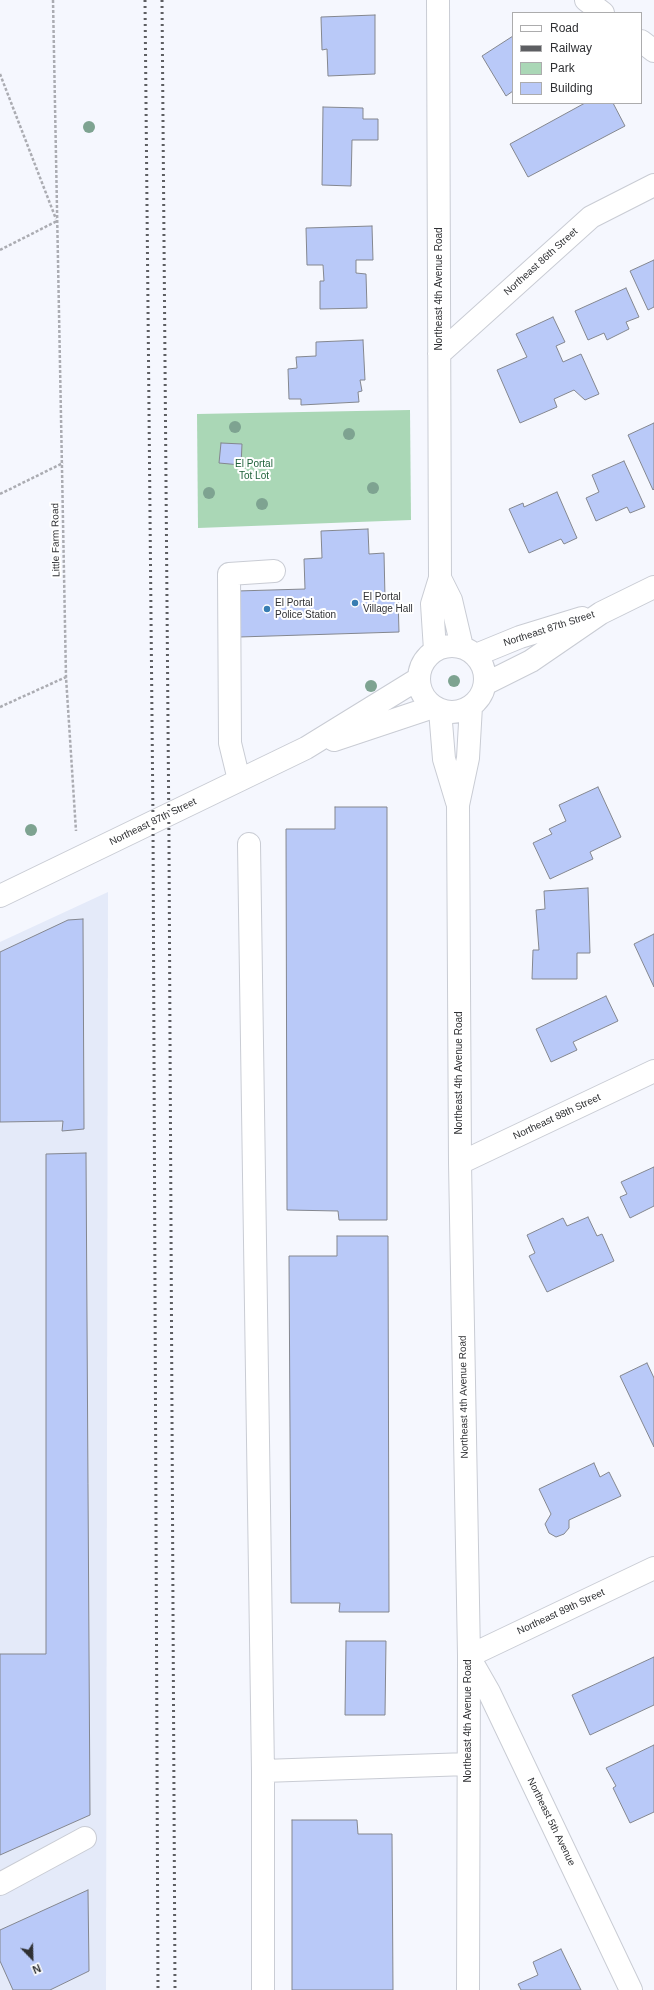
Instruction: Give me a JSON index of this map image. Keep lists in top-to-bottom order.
{
  "streets": {
    "street": [
      "Northeast 86th Street",
      "Northeast 4th Avenue Road",
      "Northeast 87th Street",
      "Northeast 88th Street",
      "Northeast 89th Street",
      "Northeast 5th Avenue"
    ],
    "path": ["Little Farm Road"]
  },
  "crossings": [
    ["Northeast 86th Street", "Northeast 4th Avenue Road"],
    ["Northeast 4th Avenue Road", "Northeast 87th Street"],
    ["Northeast 4th Avenue Road", "Northeast 88th Street"],
    ["Northeast 4th Avenue Road", "Northeast 89th Street"],
    ["Northeast 4th Avenue Road", "Northeast 5th Avenue"],
    ["Little Farm Road", "Northeast 87th Street"],
    ["Northeast 89th Street", "Northeast 5th Avenue"]
  ],
  "parks": ["El Portal Tot Lot"],
  "places": ["El Portal Village Hall", "El Portal Police Station"],
  "legend": [
    "Road",
    "Railway",
    "Park",
    "Building"
  ],
  "north": "bottom right"
}
